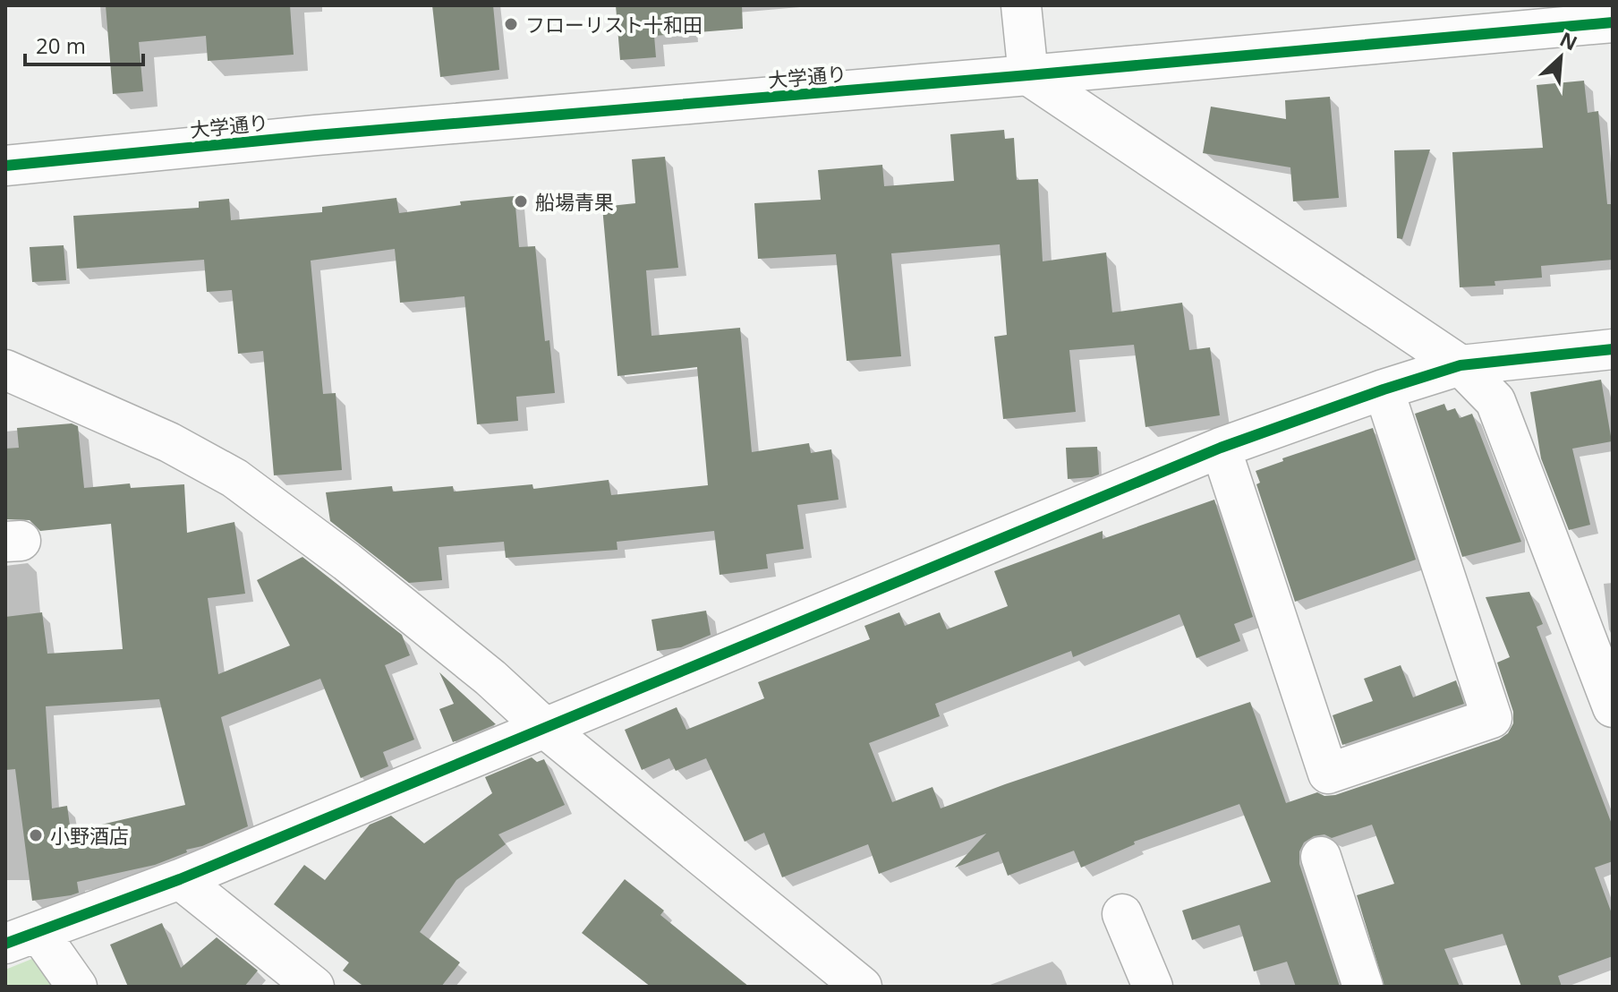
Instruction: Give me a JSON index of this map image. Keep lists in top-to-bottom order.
{
  "streets": {
    "street": ["大学通り"]
  },
  "places": ["フローリスト十和田", "船場青果", "小野酒店"],
  "scale_bar": "20 m",
  "north": "top right"
}
